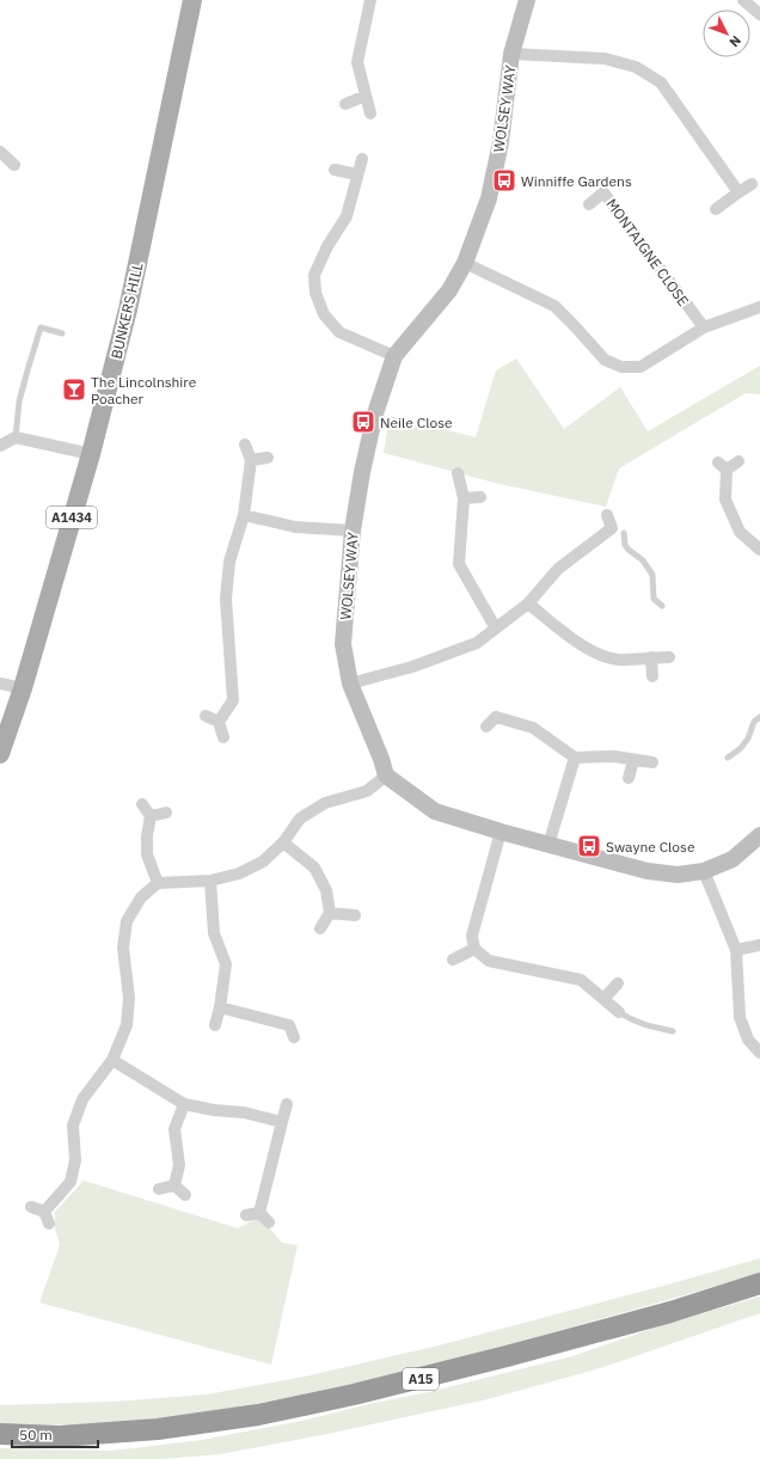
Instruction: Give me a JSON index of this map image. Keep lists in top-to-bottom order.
{
  "streets": {
    "highway": ["A15"],
    "main road": ["BUNKERS HILL", "A1434"],
    "street": ["WOLSEY WAY", "MONTAIGNE CLOSE"]
  },
  "places": {
    "bus stop": ["Winniffe Gardens", "Neile Close", "Swayne Close"],
    "bar": ["The Lincolnshire Poacher"]
  },
  "scale_bar": "50 m",
  "north": "bottom right"
}
